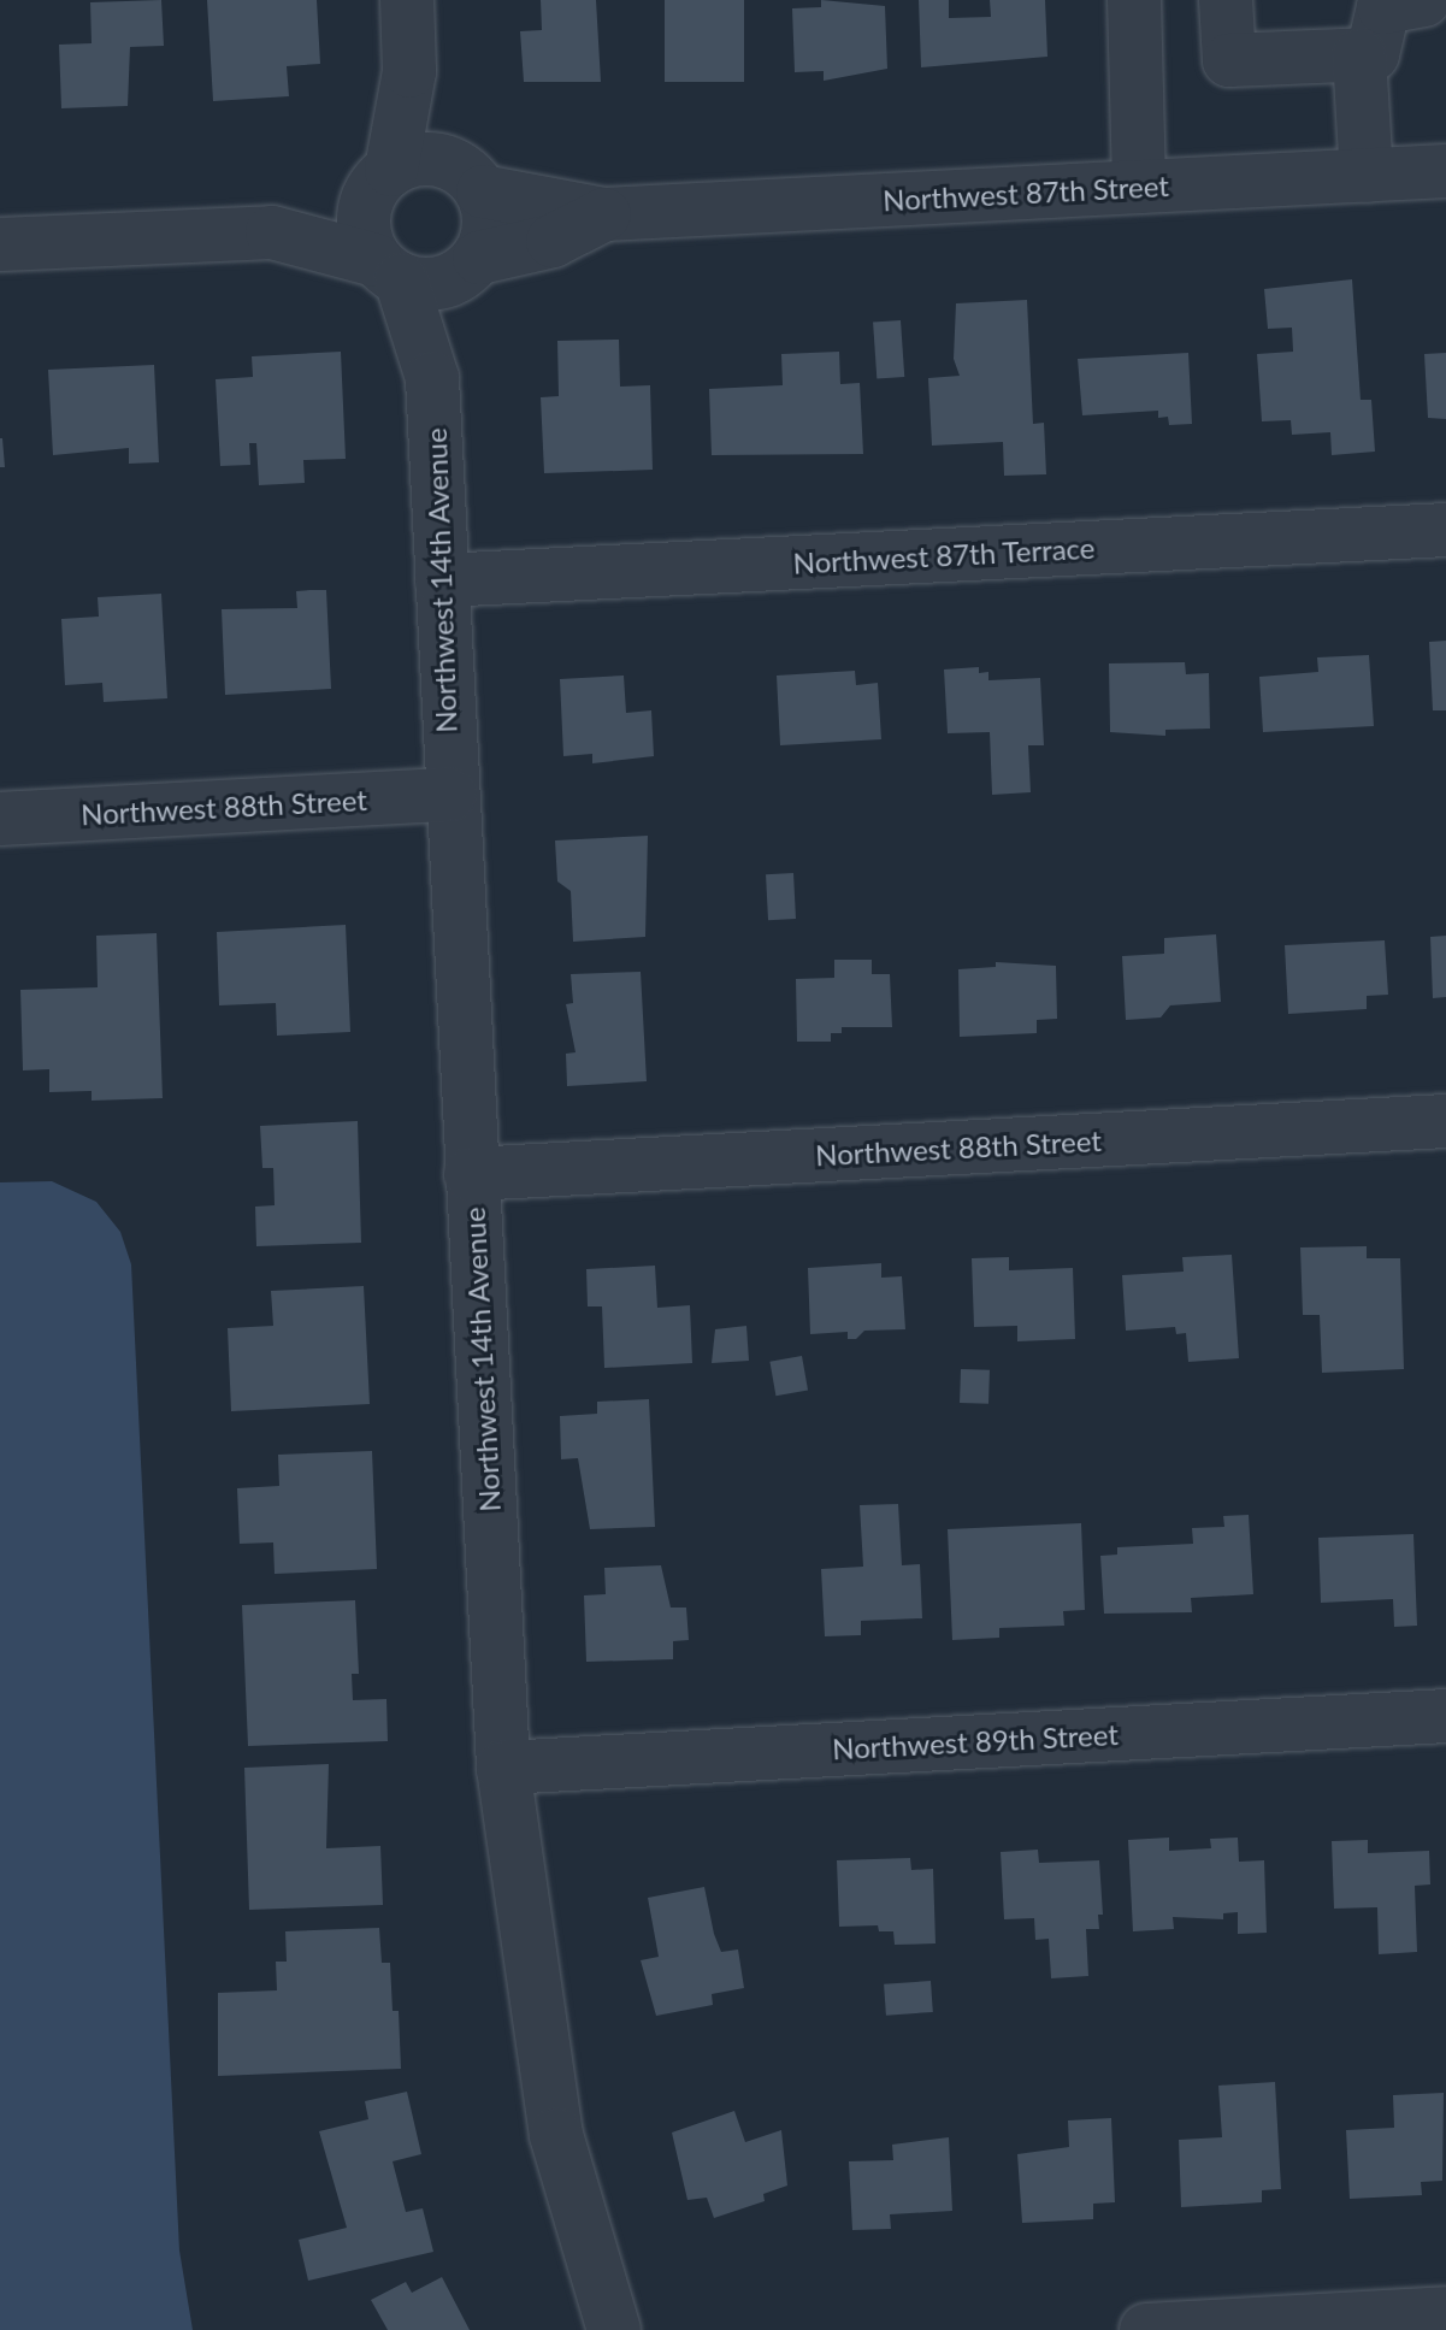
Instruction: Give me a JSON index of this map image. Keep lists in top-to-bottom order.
{
  "streets": {
    "street": [
      "Northwest 87th Street",
      "Northwest 87th Terrace",
      "Northwest 14th Avenue",
      "Northwest 88th Street",
      "Northwest 89th Street"
    ]
  },
  "crossings": [
    ["Northwest 87th Street", "Northwest 14th Avenue"],
    ["Northwest 87th Terrace", "Northwest 14th Avenue"],
    ["Northwest 14th Avenue", "Northwest 88th Street"],
    ["Northwest 14th Avenue", "Northwest 89th Street"]
  ]
}
